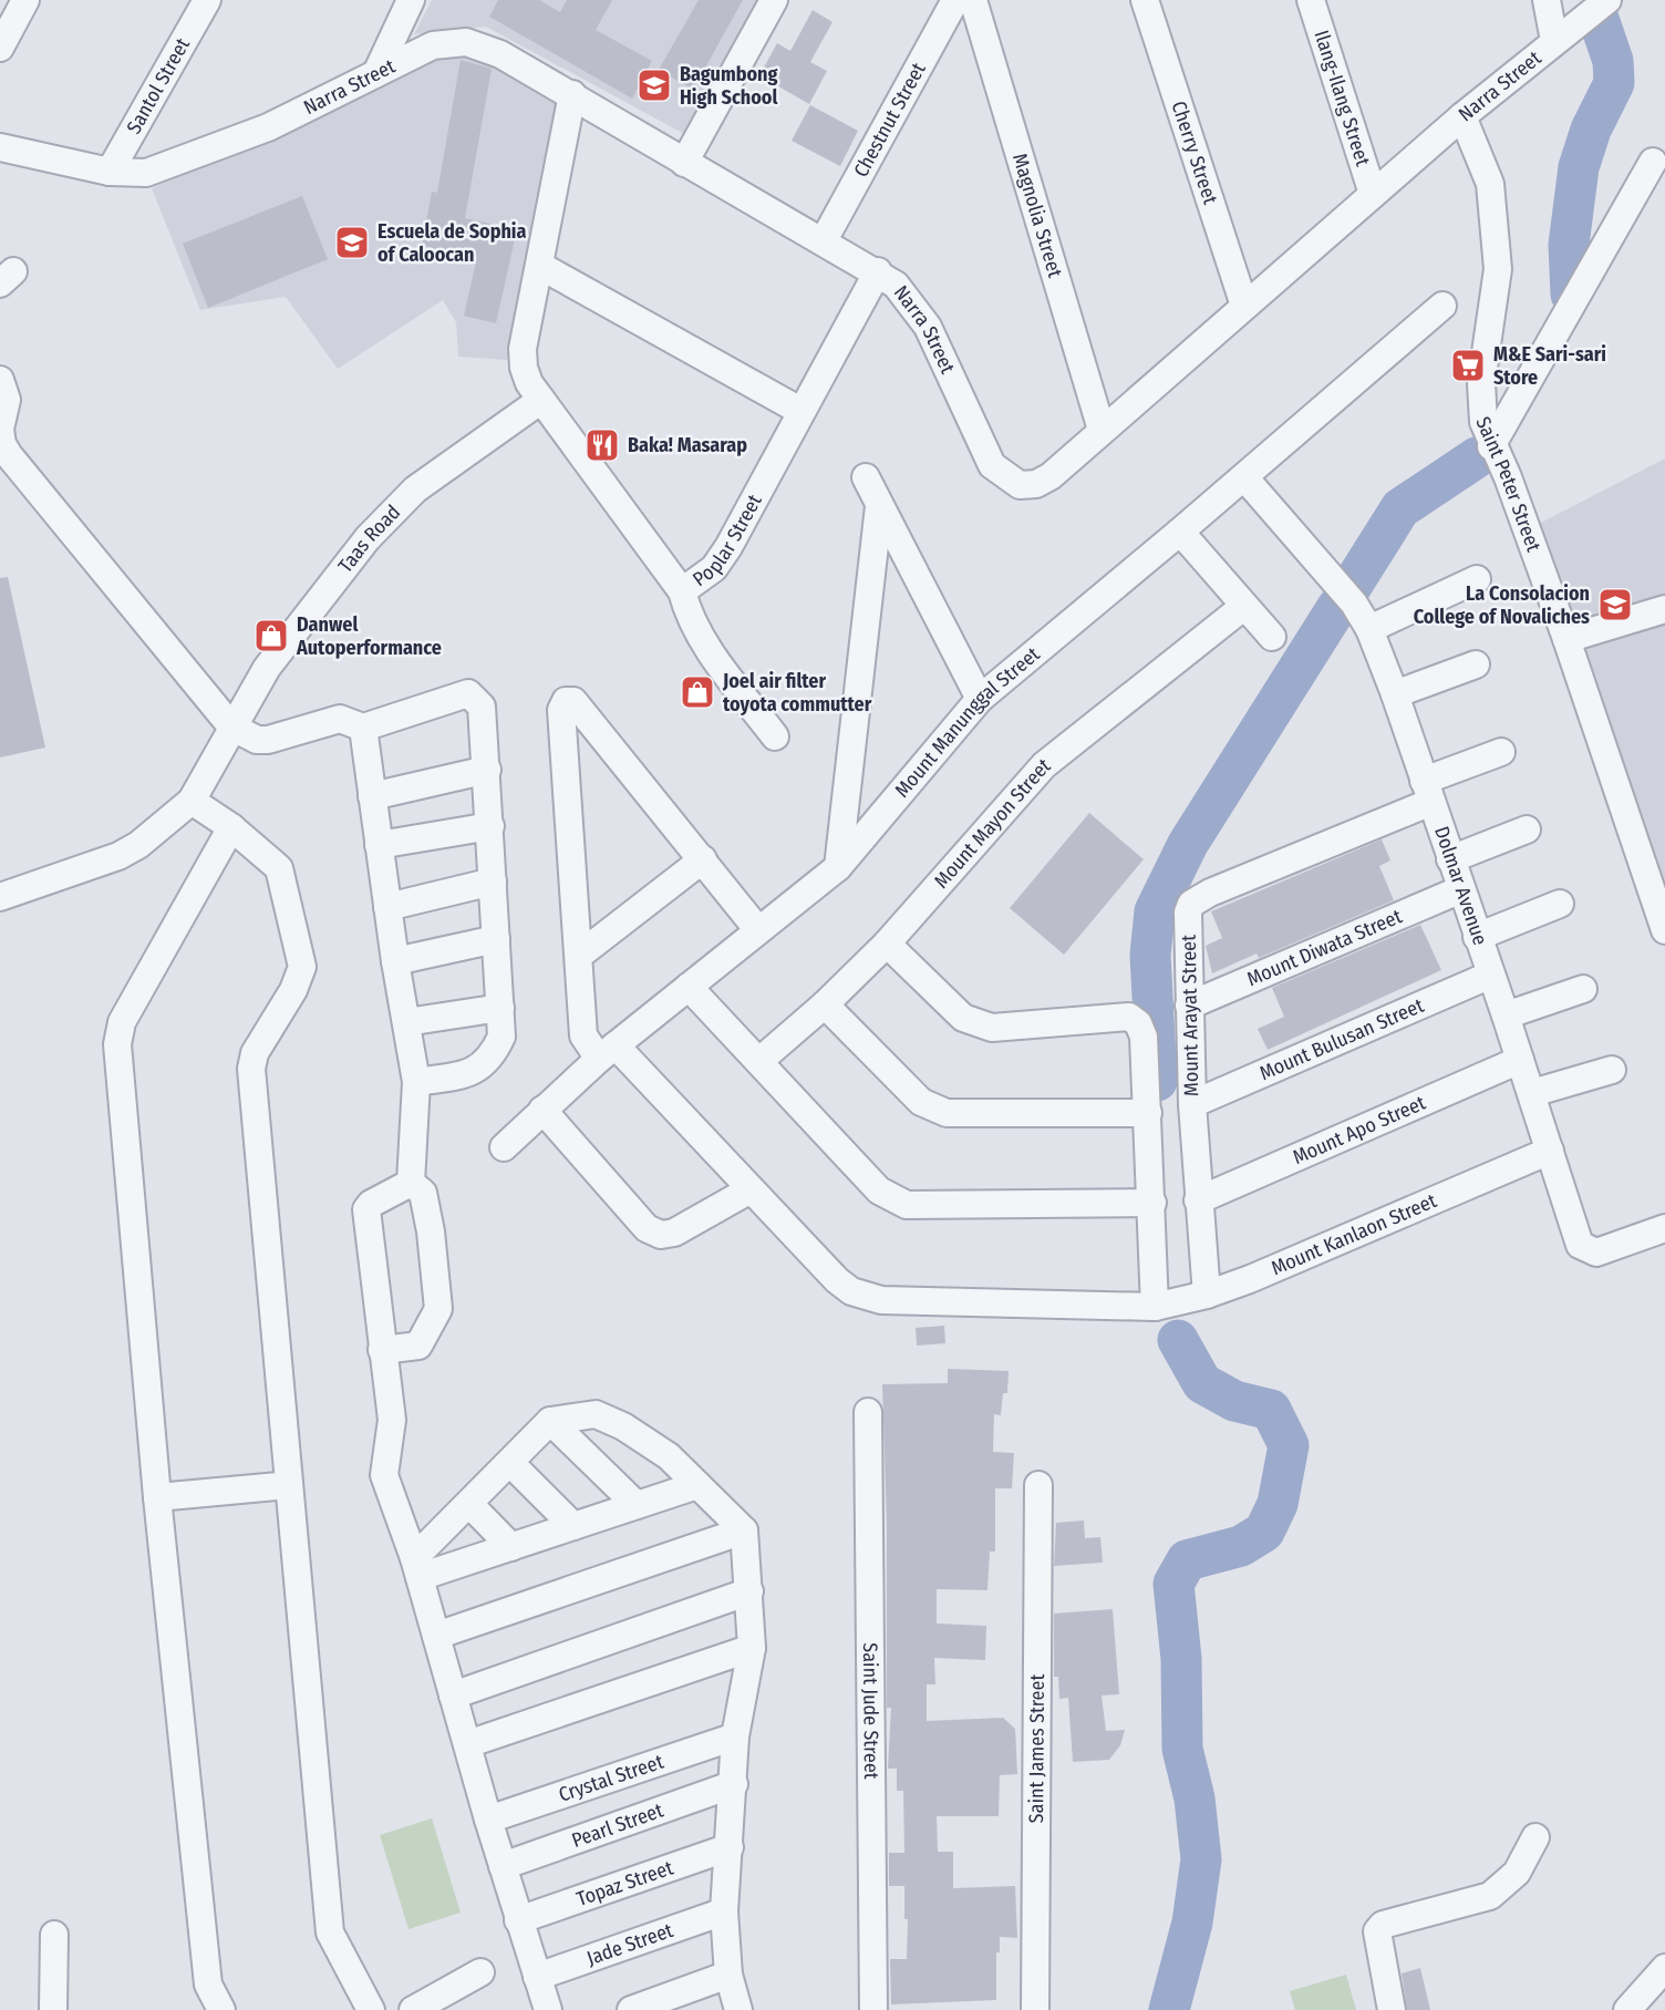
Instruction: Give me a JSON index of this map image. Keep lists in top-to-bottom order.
{
  "streets": {
    "street": [
      "Santol Street",
      "Narra Street",
      "Ilang-Ilang Street",
      "Chestnut Street",
      "Cherry Street",
      "Magnolia Street",
      "Saint Peter Street",
      "Poplar Street",
      "Taas Road",
      "Mount Manunggal Street",
      "Mount Mayon Street",
      "Dolmar Avenue",
      "Mount Diwata Street",
      "Mount Arayat Street",
      "Mount Bulusan Street",
      "Mount Apo Street",
      "Mount Kanlaon Street",
      "Saint Jude Street",
      "Saint James Street",
      "Crystal Street",
      "Pearl Street",
      "Topaz Street",
      "Jade Street"
    ]
  },
  "crossings": [
    ["Santol Street", "Narra Street"],
    ["Narra Street", "Ilang-Ilang Street"],
    ["Narra Street", "Chestnut Street"],
    ["Narra Street", "Cherry Street"],
    ["Narra Street", "Magnolia Street"],
    ["Narra Street", "Saint Peter Street"],
    ["Narra Street", "Poplar Street"],
    ["Poplar Street", "Taas Road"],
    ["Mount Manunggal Street", "Dolmar Avenue"],
    ["Mount Manunggal Street", "Mount Kanlaon Street"],
    ["Dolmar Avenue", "Mount Diwata Street"],
    ["Dolmar Avenue", "Mount Arayat Street"],
    ["Dolmar Avenue", "Mount Bulusan Street"],
    ["Dolmar Avenue", "Mount Apo Street"],
    ["Dolmar Avenue", "Mount Kanlaon Street"],
    ["Mount Diwata Street", "Mount Arayat Street"],
    ["Mount Arayat Street", "Mount Bulusan Street"],
    ["Mount Arayat Street", "Mount Apo Street"],
    ["Mount Arayat Street", "Mount Kanlaon Street"]
  ],
  "places": {
    "school or university": ["Bagumbong High School", "Escuela de Sophia of Caloocan", "La Consolacion College of Novaliches"],
    "supermarket": ["M&E Sari-sari Store"],
    "restaurant": ["Baka! Masarap"],
    "shop": ["Danwel Autoperformance", "Joel air filter toyota commutter"]
  }
}
